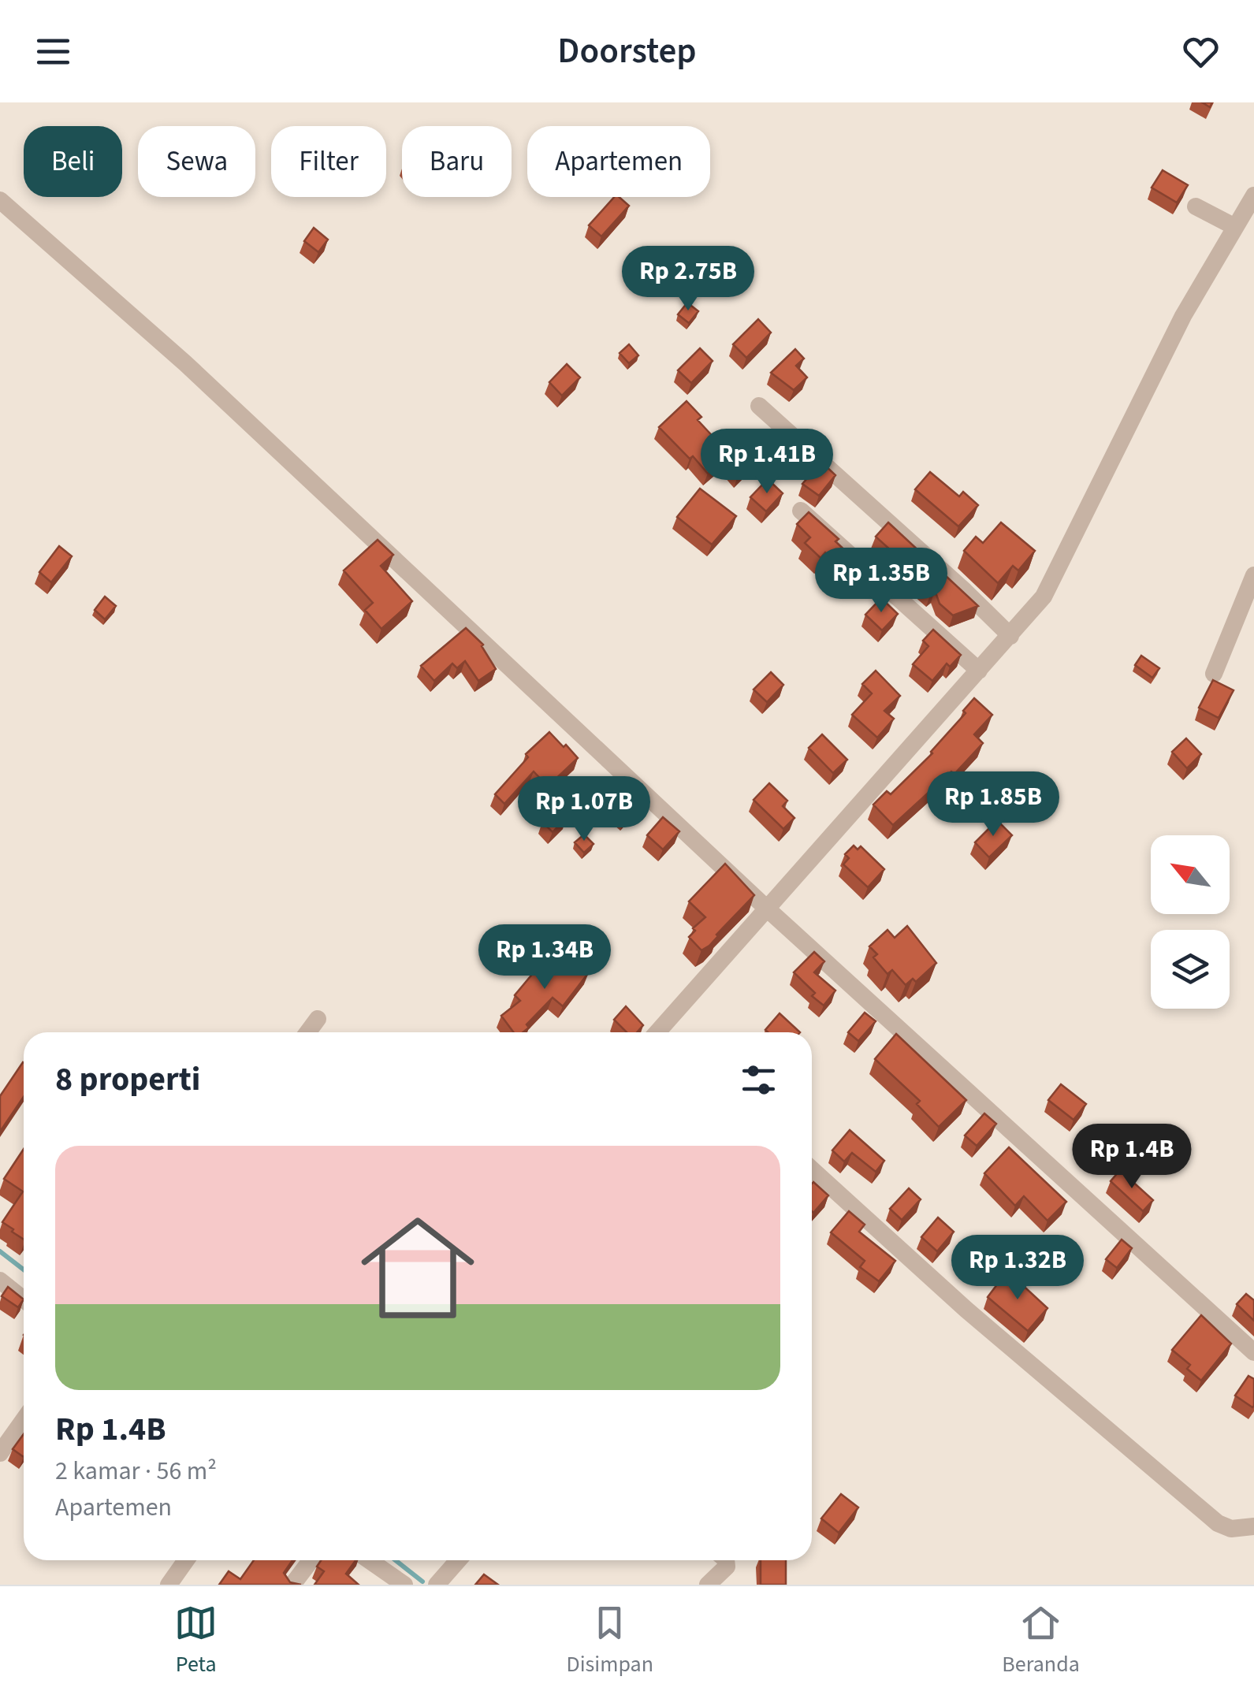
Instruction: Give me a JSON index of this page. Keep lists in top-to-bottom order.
{
  "north": "top left",
  "page": {
    "header": "Doorstep",
    "chip": [
      "Beli",
      "Sewa",
      "Filter",
      "Baru",
      "Apartemen"
    ],
    "price": [
      "Rp 2.75B",
      "Rp 1.41B",
      "Rp 1.35B",
      "Rp 1.85B",
      "Rp 1.07B",
      "Rp 1.34B",
      "Rp 1.4B",
      "Rp 1.32B"
    ],
    "heading": "8 properti",
    "list": [
      {
        "name": "Rp 1.4B",
        "note": "2 kamar · 56 m² · Apartemen"
      }
    ],
    "tabs": ["Peta", "Disimpan", "Beranda"]
  }
}
